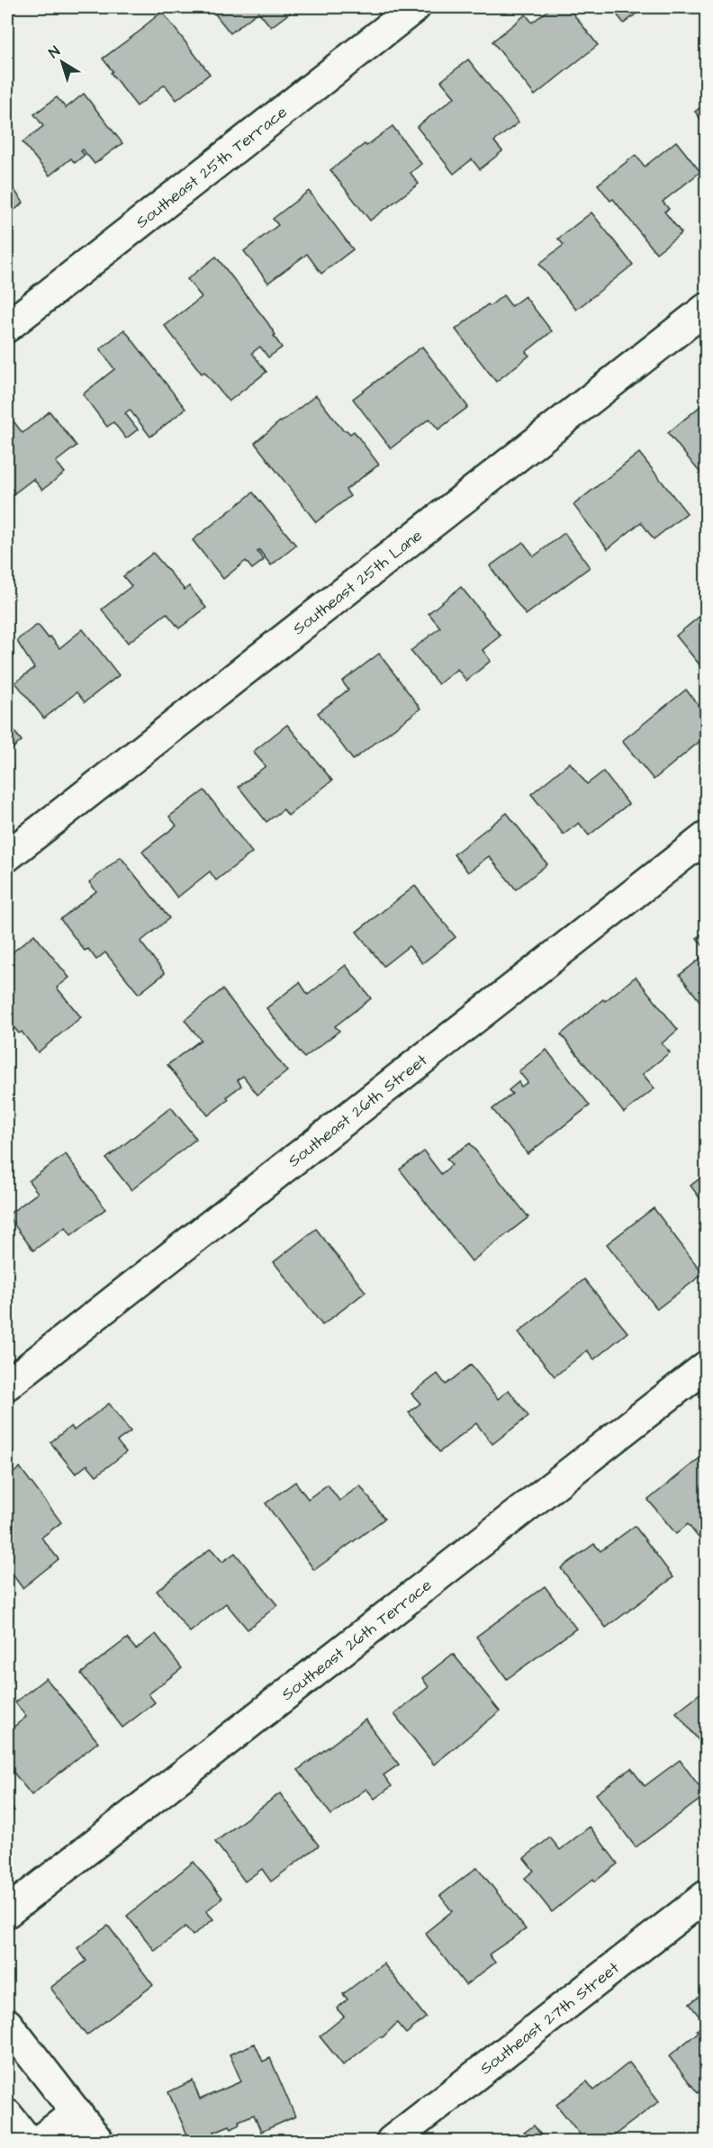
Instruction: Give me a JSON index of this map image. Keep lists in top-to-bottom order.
{
  "streets": {
    "street": [
      "Southeast 25th Terrace",
      "Southeast 25th Lane",
      "Southeast 26th Street",
      "Southeast 26th Terrace",
      "Southeast 27th Street"
    ]
  },
  "north": "top left"
}
